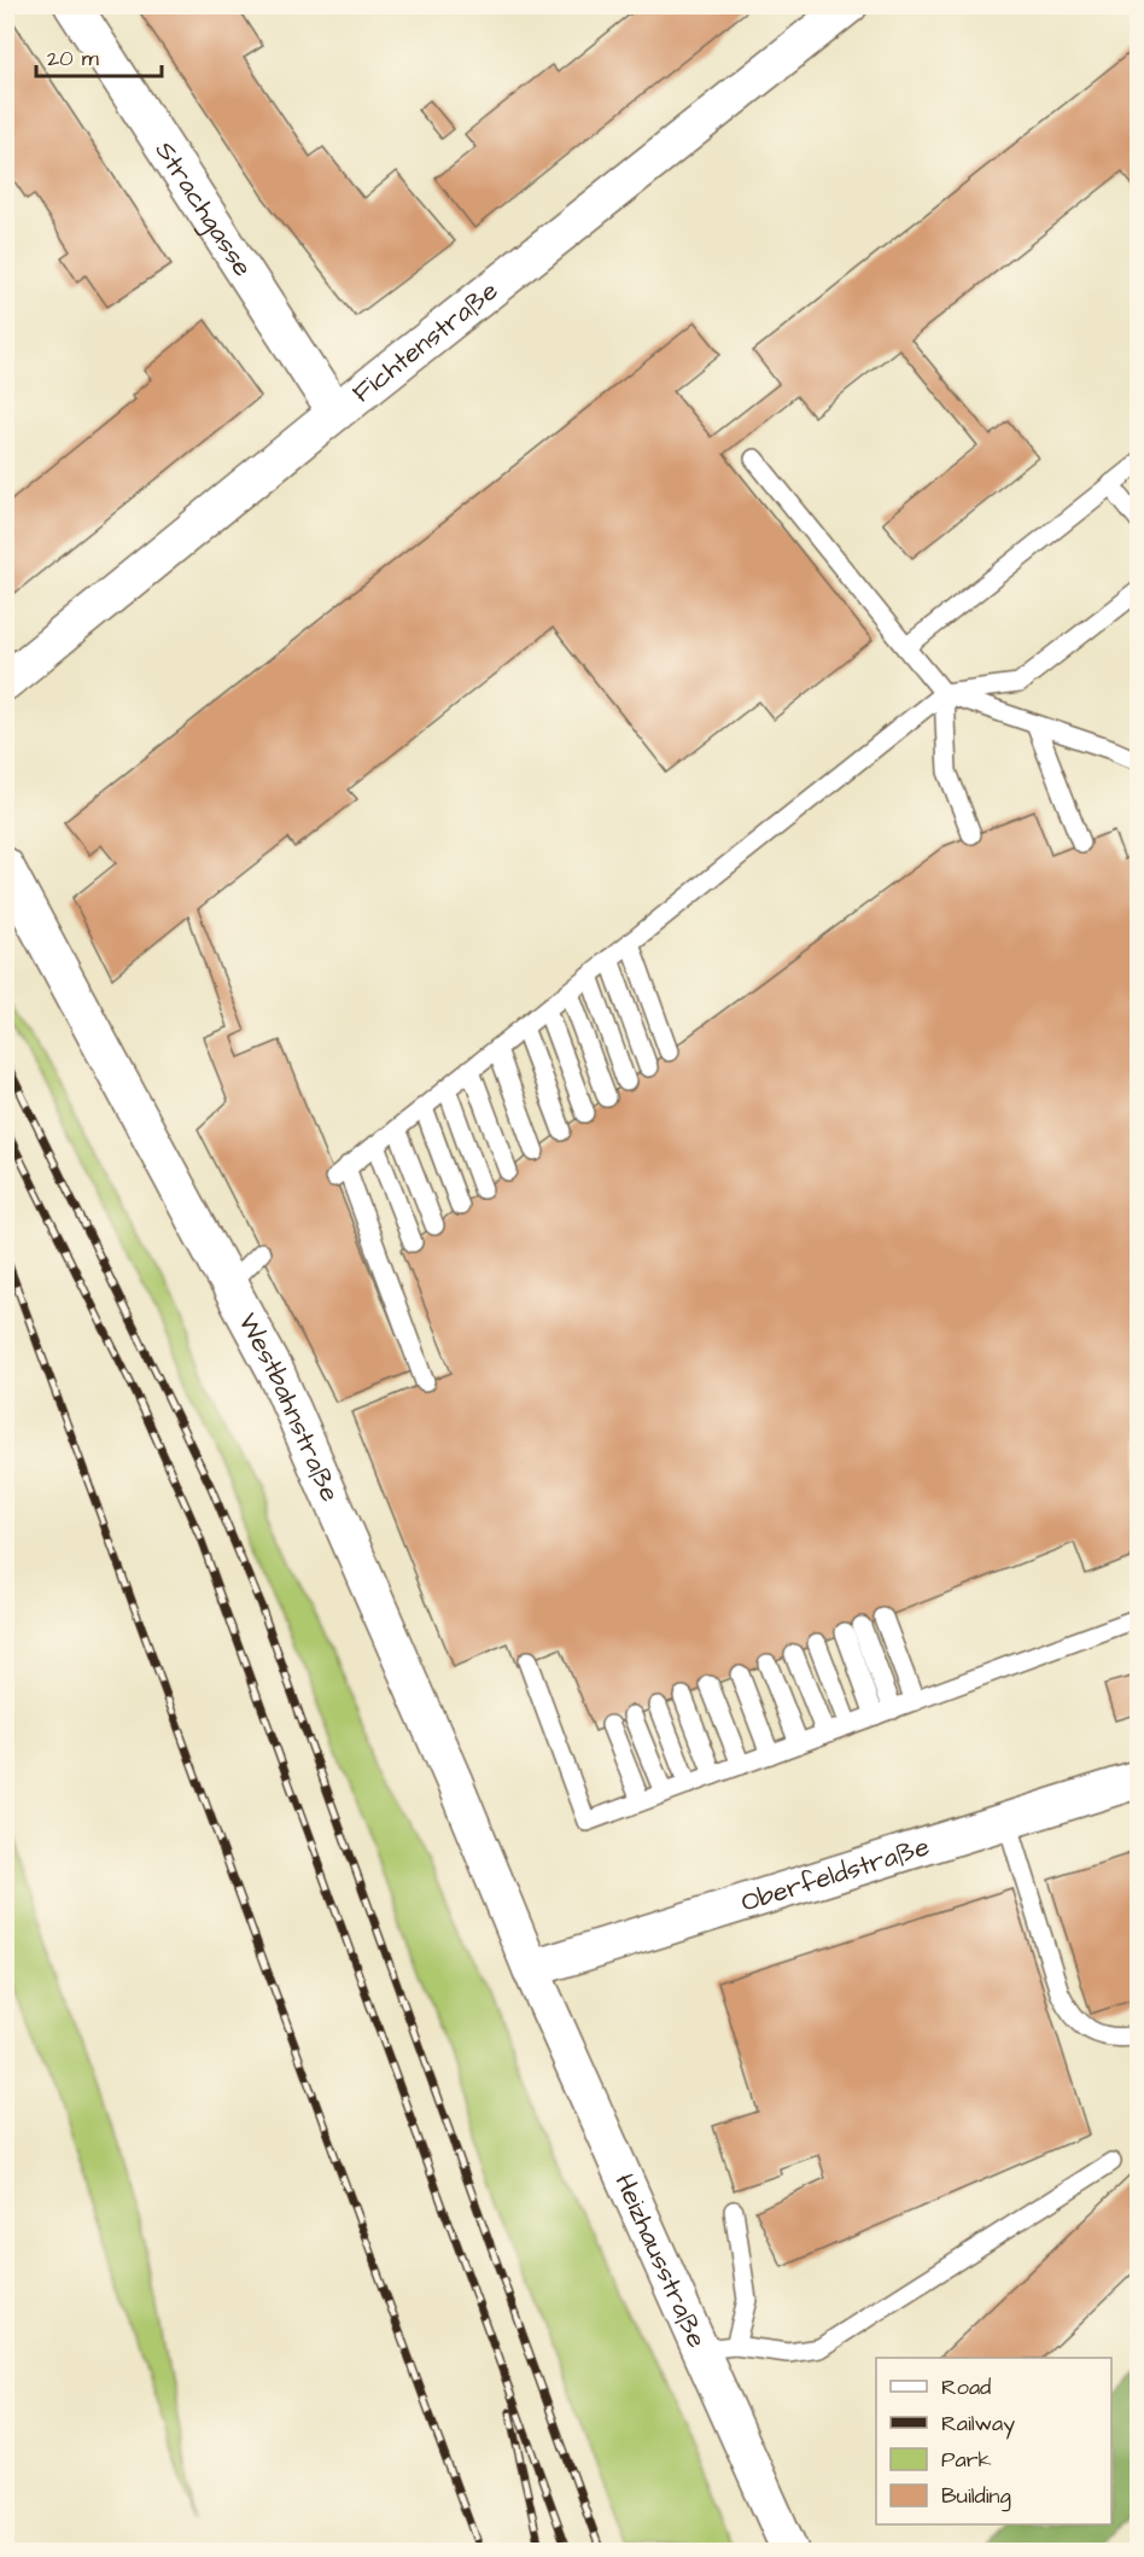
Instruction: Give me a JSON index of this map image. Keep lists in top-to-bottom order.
{
  "streets": {
    "street": [
      "Strachgasse",
      "Fichtenstraße",
      "Westbahnstraße",
      "Oberfeldstraße",
      "Heizhausstraße"
    ]
  },
  "crossings": [
    ["Strachgasse", "Fichtenstraße"],
    ["Westbahnstraße", "Oberfeldstraße"],
    ["Westbahnstraße", "Heizhausstraße"],
    ["Oberfeldstraße", "Heizhausstraße"]
  ],
  "legend": [
    "Road",
    "Railway",
    "Park",
    "Building"
  ],
  "scale_bar": "20 m"
}
